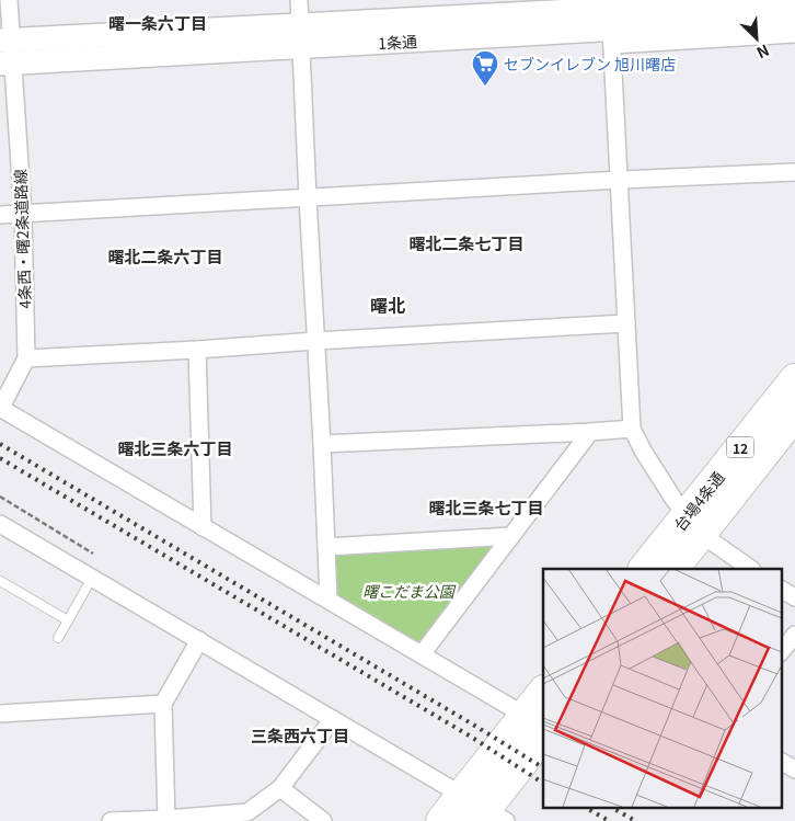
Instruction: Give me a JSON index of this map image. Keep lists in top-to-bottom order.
{
  "streets": {
    "highway": ["12", "台場4条通"],
    "street": ["1条通", "4条西・曙2条道路線"]
  },
  "crossings": [
    ["1条通", "4条西・曙2条道路線"]
  ],
  "districts": [
    "曙一条六丁目",
    "曙北二条七丁目",
    "曙北二条六丁目",
    "曙北",
    "曙北三条六丁目",
    "曙北三条七丁目",
    "三条西六丁目"
  ],
  "parks": ["曙こだま公園"],
  "places": {
    "supermarket": ["セブンイレブン 旭川曙店"]
  },
  "north": "bottom right"
}
